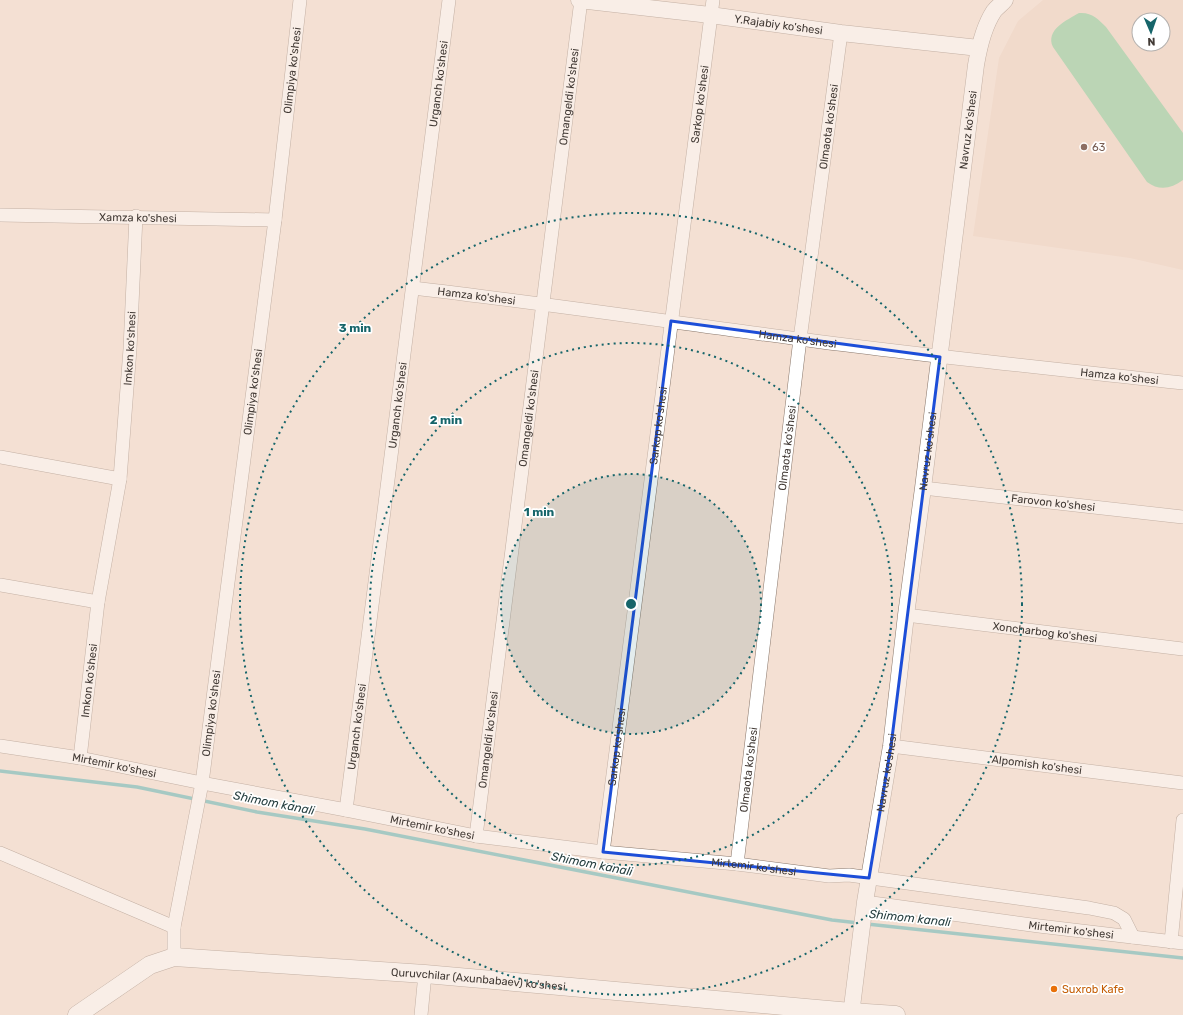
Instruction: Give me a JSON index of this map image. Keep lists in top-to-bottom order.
{
  "streets": {
    "main road": ["Quruvchilar (Axunbabaev) ko'shesi"],
    "street": [
      "Y.Rajabiy ko'shesi",
      "Olimpiya ko'shesi",
      "Urganch ko'shesi",
      "Omangeldi ko'shesi",
      "Sarkop ko'shesi",
      "Olmaota ko'shesi",
      "Navruz ko'shesi",
      "Xamza ko'shesi",
      "Hamza ko'shesi",
      "Imkon ko'shesi",
      "Farovon ko'shesi",
      "Xoncharbog ko'shesi",
      "Alpomish ko'shesi",
      "Mirtemir ko'shesi"
    ]
  },
  "crossings": [
    ["Y.Rajabiy ko'shesi", "Omangeldi ko'shesi"],
    ["Y.Rajabiy ko'shesi", "Sarkop ko'shesi"],
    ["Y.Rajabiy ko'shesi", "Olmaota ko'shesi"],
    ["Y.Rajabiy ko'shesi", "Navruz ko'shesi"],
    ["Olimpiya ko'shesi", "Xamza ko'shesi"],
    ["Olimpiya ko'shesi", "Mirtemir ko'shesi"],
    ["Olimpiya ko'shesi", "Quruvchilar (Axunbabaev) ko'shesi"],
    ["Urganch ko'shesi", "Hamza ko'shesi"],
    ["Urganch ko'shesi", "Mirtemir ko'shesi"],
    ["Omangeldi ko'shesi", "Hamza ko'shesi"],
    ["Omangeldi ko'shesi", "Mirtemir ko'shesi"],
    ["Sarkop ko'shesi", "Hamza ko'shesi"],
    ["Sarkop ko'shesi", "Mirtemir ko'shesi"],
    ["Olmaota ko'shesi", "Hamza ko'shesi"],
    ["Olmaota ko'shesi", "Mirtemir ko'shesi"],
    ["Navruz ko'shesi", "Hamza ko'shesi"],
    ["Navruz ko'shesi", "Farovon ko'shesi"],
    ["Navruz ko'shesi", "Xoncharbog ko'shesi"],
    ["Navruz ko'shesi", "Alpomish ko'shesi"],
    ["Navruz ko'shesi", "Mirtemir ko'shesi"],
    ["Navruz ko'shesi", "Quruvchilar (Axunbabaev) ko'shesi"],
    ["Xamza ko'shesi", "Imkon ko'shesi"],
    ["Imkon ko'shesi", "Mirtemir ko'shesi"]
  ],
  "water": ["Shimom kanali"],
  "places": ["63", "Suxrob Kafe"],
  "north": "bottom",
  "rings": ["3 min", "2 min", "1 min"]
}
